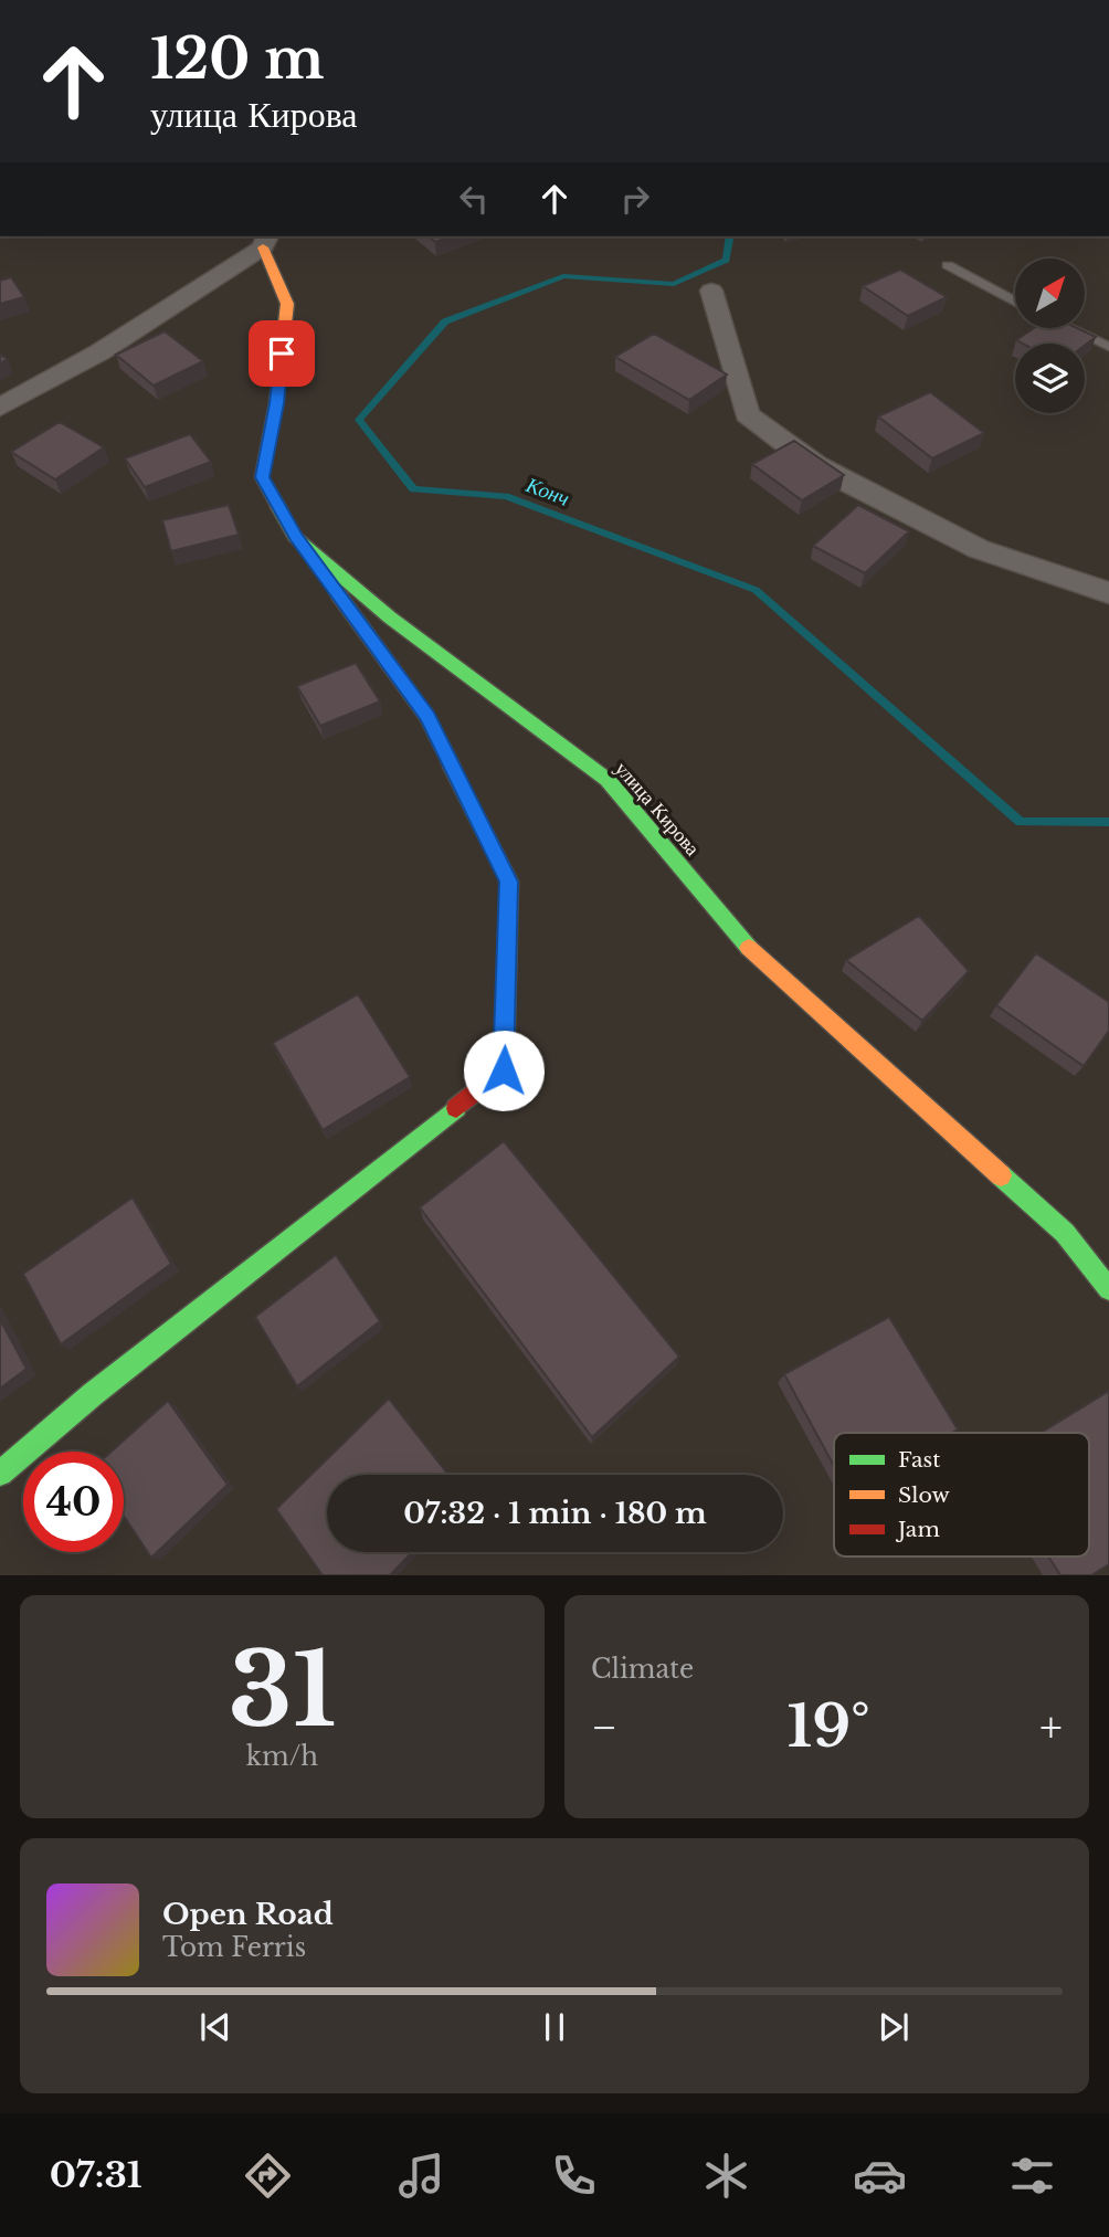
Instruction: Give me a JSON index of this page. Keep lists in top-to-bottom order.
{
  "streets": {
    "street": ["улица Кирова"]
  },
  "water": ["Конч"],
  "legend": ["Fast", "Slow", "Jam"],
  "north": "top right",
  "page": {
    "turn": ["120 m", "улица Кирова"],
    "limit": "40",
    "trip": "07:32 · 1 min · 180 m",
    "tile": [
      ["31", "km/h"],
      "Climate"
    ],
    "heat": ["−", "19°", "+"],
    "song": ["Open Road", "Tom Ferris"],
    "tabs": "07:31"
  }
}
